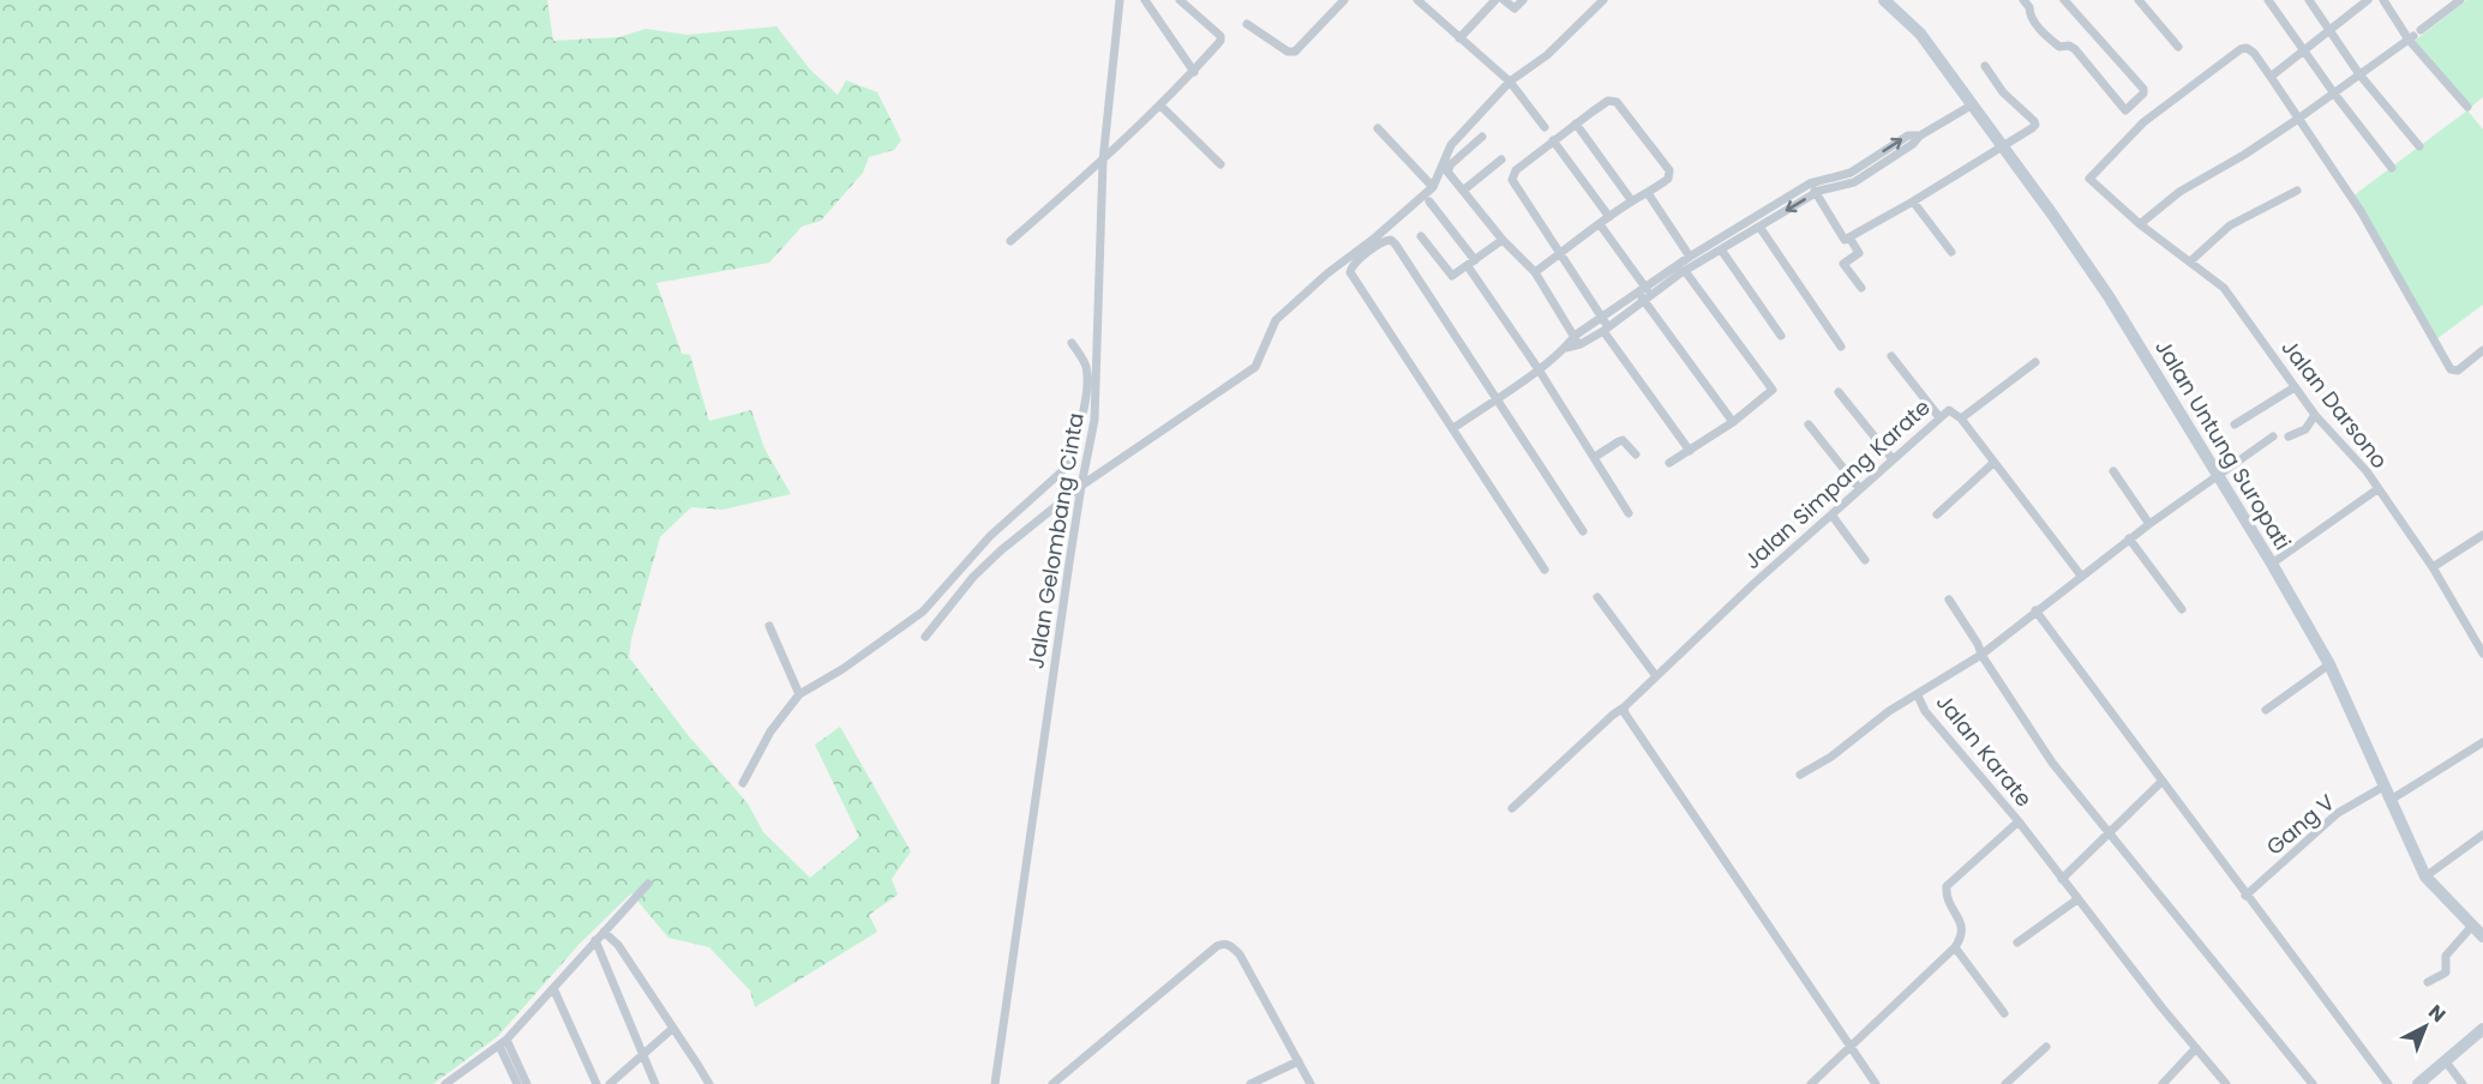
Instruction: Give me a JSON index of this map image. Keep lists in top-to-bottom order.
{
  "streets": {
    "main road": ["Jalan Untung Suropati"],
    "street": [
      "Jalan Darsono",
      "Jalan Simpang Karate",
      "Jalan Gelombang Cinta",
      "Jalan Karate",
      "Gang V"
    ]
  },
  "crossings": [
    ["Jalan Untung Suropati", "Jalan Karate"],
    ["Jalan Untung Suropati", "Gang V"],
    ["Jalan Simpang Karate", "Jalan Karate"]
  ],
  "north": "top right"
}
